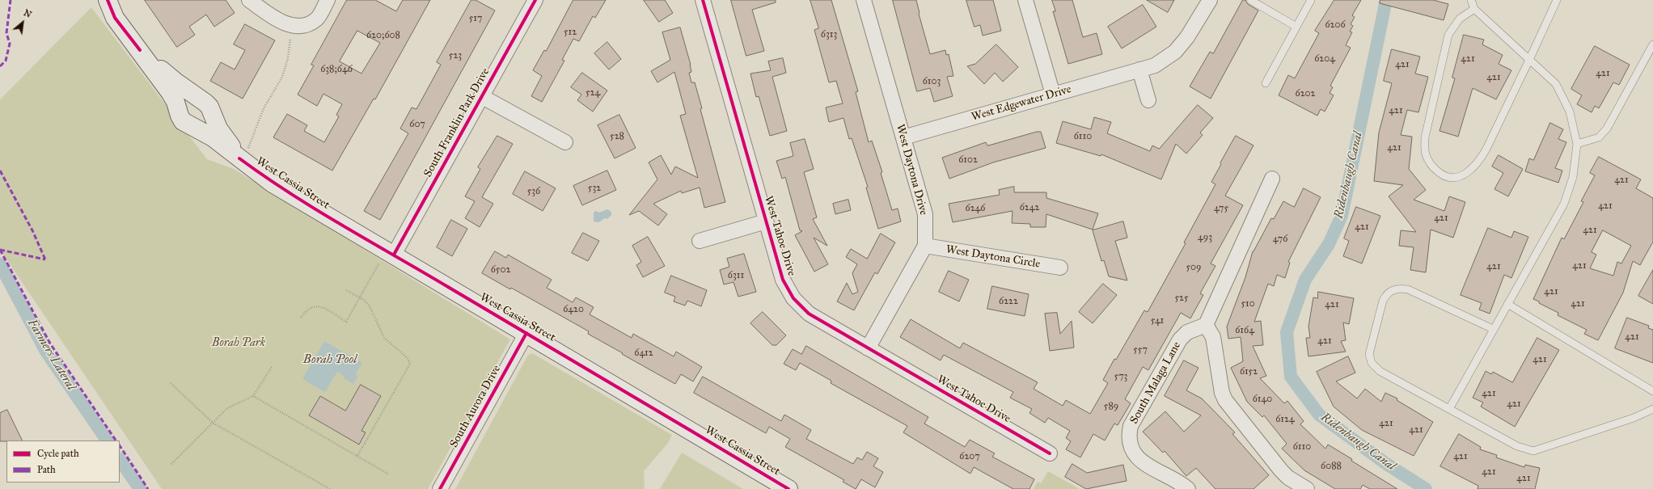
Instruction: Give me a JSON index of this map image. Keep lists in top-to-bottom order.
{
  "streets": {
    "street": [
      "West Edgewater Drive",
      "South Franklin Park Drive",
      "West Daytona Drive",
      "West Cassia Street",
      "West Tahoe Drive",
      "West Daytona Circle",
      "South Malaga Lane",
      "South Aurora Drive"
    ]
  },
  "crossings": [
    ["West Edgewater Drive", "West Daytona Drive"],
    ["South Franklin Park Drive", "West Cassia Street"],
    ["West Daytona Drive", "West Tahoe Drive"],
    ["West Daytona Drive", "West Daytona Circle"],
    ["West Cassia Street", "South Aurora Drive"]
  ],
  "water": ["Ridenbaugh Canal", "Farmers Lateral", "Borah Pool"],
  "parks": ["Borah Park"],
  "house_numbers": [
    "517",
    "6206",
    "512",
    "6313",
    "620;608",
    "523",
    "6204",
    "421",
    "421",
    "638;646",
    "421",
    "421",
    "6103",
    "524",
    "6202",
    "421",
    "607",
    "528",
    "6110",
    "421",
    "6102",
    "421",
    "532",
    "536",
    "421",
    "6242",
    "6246",
    "475",
    "421",
    "421",
    "421",
    "493",
    "476",
    "421",
    "421",
    "509",
    "6502",
    "6311",
    "421",
    "525",
    "6222",
    "510",
    "421",
    "421",
    "6420",
    "541",
    "6164",
    "421",
    "421",
    "557",
    "6412",
    "421",
    "6152",
    "573",
    "421",
    "6140",
    "421",
    "589",
    "6124",
    "421",
    "421",
    "6110",
    "6207",
    "421",
    "6088",
    "421",
    "421"
  ],
  "legend": ["Cycle path", "Path"],
  "north": "top right"
}
